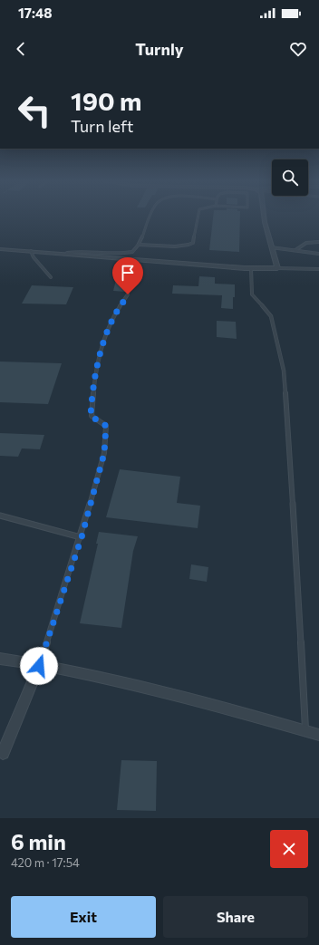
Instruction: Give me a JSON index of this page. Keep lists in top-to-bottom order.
{
  "page": {
    "status": "17:48",
    "header": "Turnly",
    "turn": ["190 m", "Turn left"],
    "heading": ["6 min", "420 m · 17:54"],
    "buttons": ["Exit", "Share"]
  }
}
